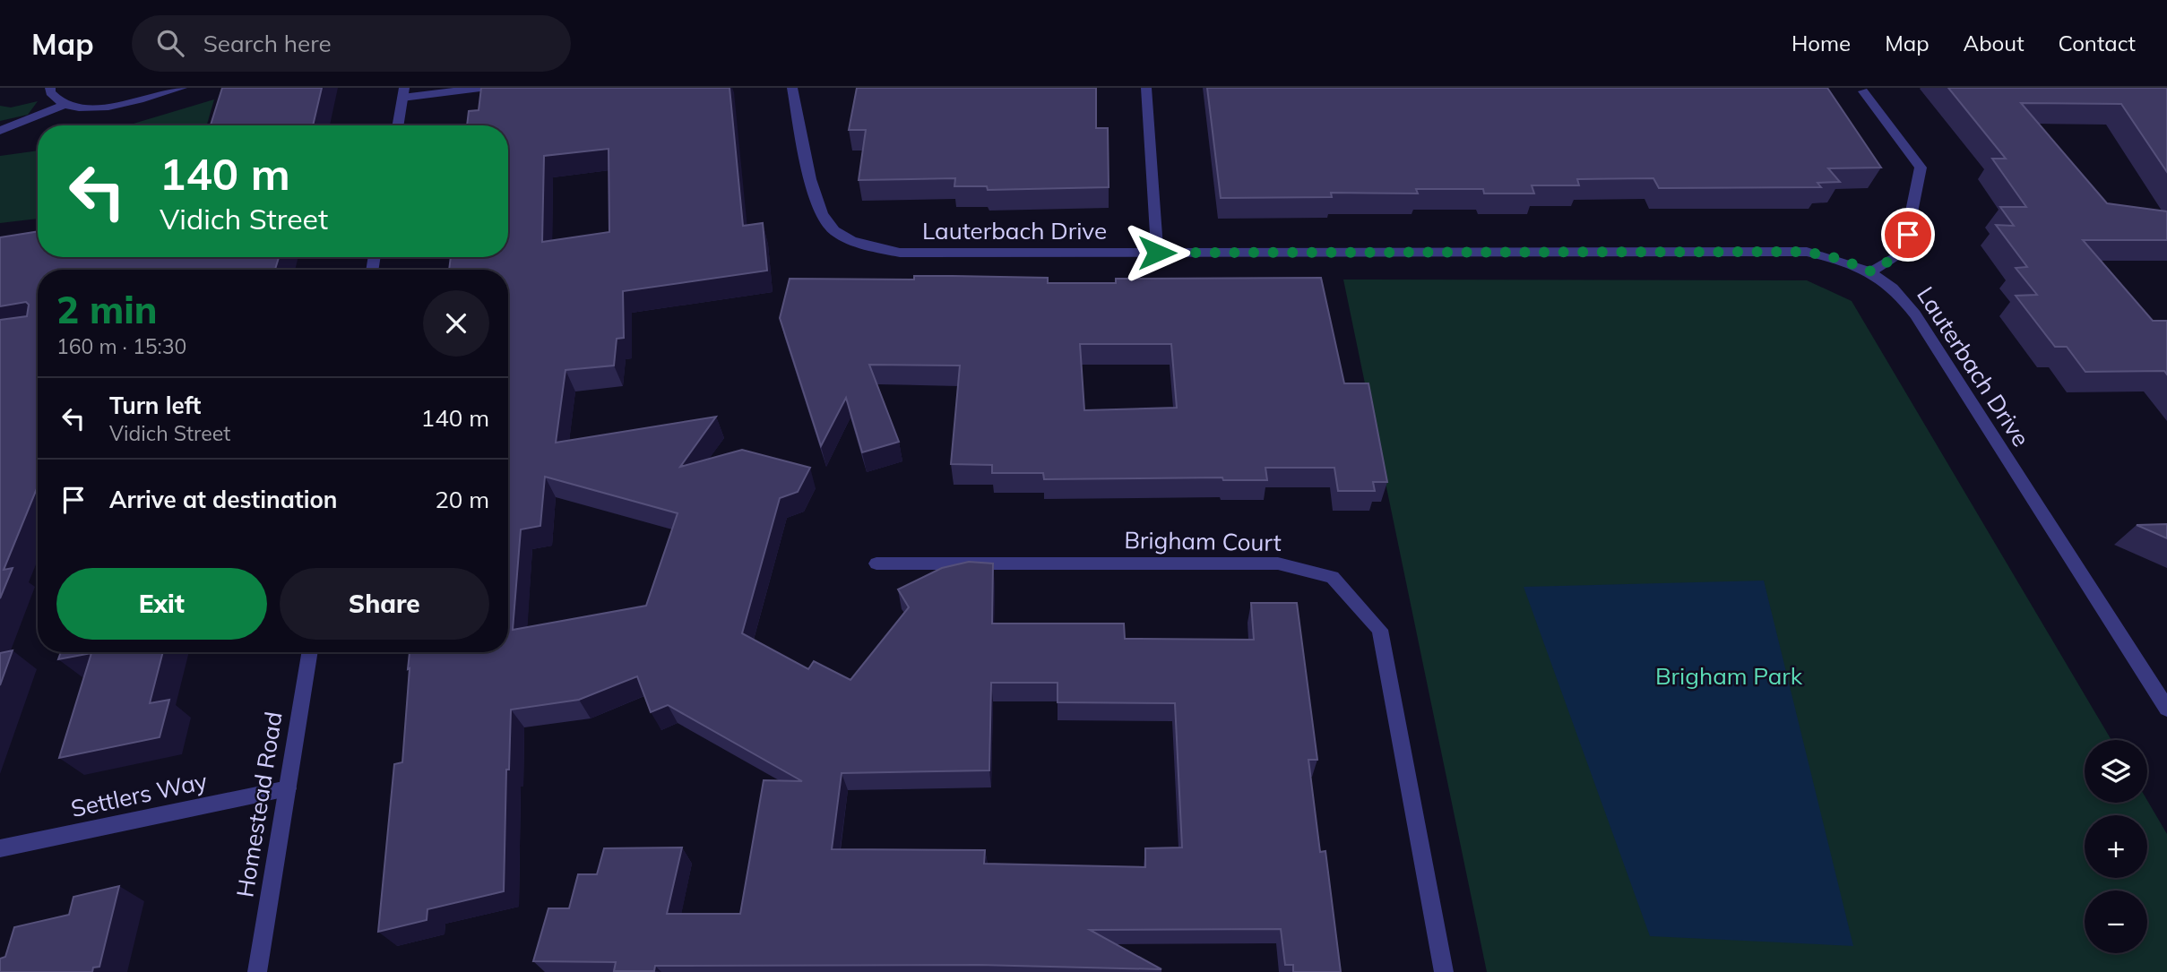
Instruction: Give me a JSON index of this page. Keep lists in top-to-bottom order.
{
  "streets": {
    "street": [
      "Lauterbach Drive",
      "Brigham Court",
      "Settlers Way",
      "Homestead Road"
    ]
  },
  "crossings": [
    ["Settlers Way", "Homestead Road"]
  ],
  "parks": ["Brigham Park"],
  "page": {
    "header": "Map",
    "search": "Search here",
    "nav": [
      "Home",
      "Map",
      "About",
      "Contact"
    ],
    "turn": ["140 m", "Vidich Street"],
    "heading": ["2 min", "160 m · 15:30"],
    "list": [
      {
        "name": "Turn left",
        "note": "Vidich Street",
        "value": "140 m"
      },
      {
        "name": "Arrive at destination",
        "value": "20 m"
      }
    ],
    "buttons": ["Exit", "Share"],
    "map_buttons": ["+", "−"]
  }
}
